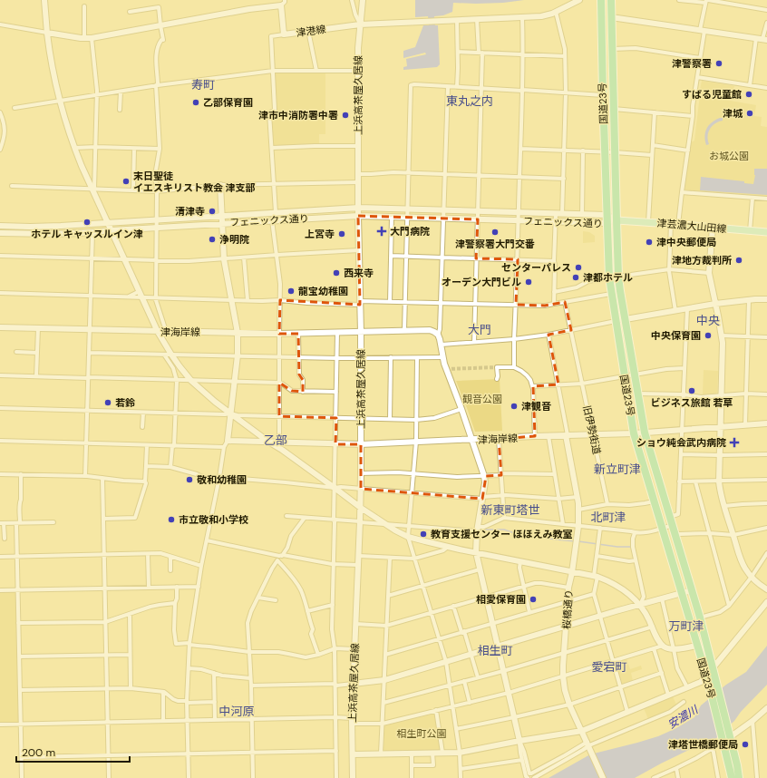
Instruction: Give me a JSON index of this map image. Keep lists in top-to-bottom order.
{
  "streets": {
    "highway": ["国道23号"],
    "main road": ["津芸濃大山田線"],
    "street": [
      "津港線",
      "上浜高茶屋久居線",
      "フェニックス通り",
      "津海岸線",
      "旧伊勢街道",
      "桜橋通り"
    ]
  },
  "crossings": [
    ["津港線", "上浜高茶屋久居線"],
    ["上浜高茶屋久居線", "フェニックス通り"],
    ["上浜高茶屋久居線", "津海岸線"],
    ["国道23号", "フェニックス通り"],
    ["国道23号", "津芸濃大山田線"],
    ["国道23号", "津海岸線"],
    ["フェニックス通り", "津芸濃大山田線"],
    ["津海岸線", "旧伊勢街道"],
    ["津海岸線", "桜橋通り"]
  ],
  "districts": [
    "寿町",
    "東丸之内",
    "中央",
    "大門",
    "乙部",
    "新立町津",
    "新東町塔世",
    "北町津",
    "万町津",
    "相生町",
    "愛宕町",
    "中河原"
  ],
  "water": ["安濃川"],
  "parks": ["お城公園", "観音公園", "相生町公園"],
  "places": {
    "other": [
      "津警察署",
      "すばる児童館",
      "乙部保育園",
      "津城",
      "津市中消防署中署",
      "末日聖徒 イエスキリスト教会 津支部",
      "清津寺",
      "ホテル キャッスルイン津",
      "津警察署大門交番",
      "上宮寺",
      "浄明院",
      "津中央郵便局",
      "津地方裁判所",
      "センターパレス",
      "西来寺",
      "津都ホテル",
      "オーデン大門ビル",
      "龍宝幼稚園",
      "中央保育園",
      "ビジネス旅館 若草",
      "若鈴",
      "津観音",
      "敬和幼稚園",
      "市立敬和小学校",
      "教育支援センター ほほえみ教室",
      "相愛保育園",
      "津塔世橋郵便局"
    ],
    "health": ["大門病院", "ショウ純会武内病院"]
  },
  "scale_bar": "200 m"
}
